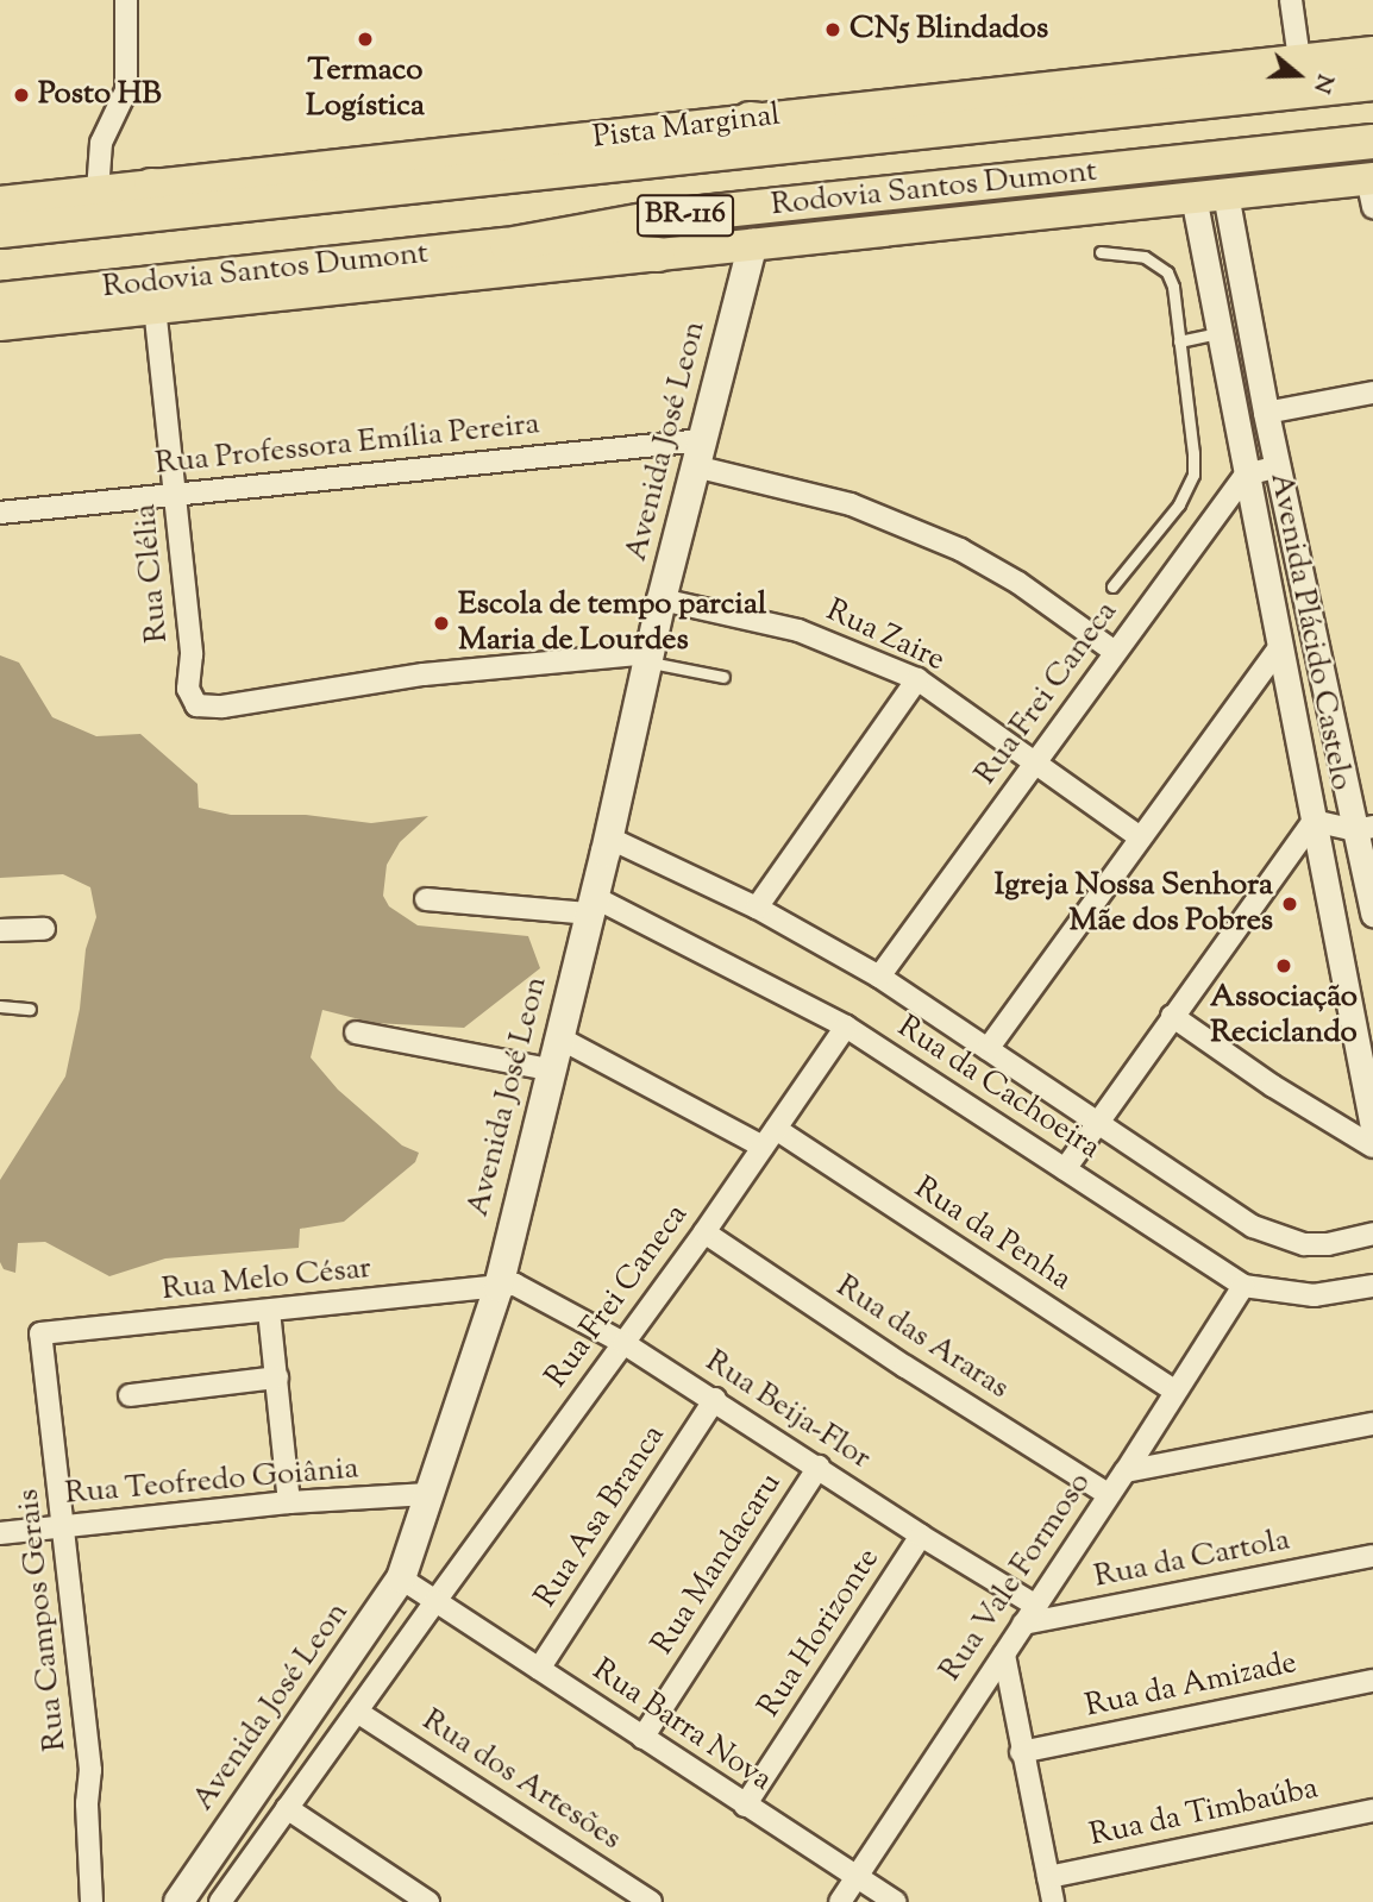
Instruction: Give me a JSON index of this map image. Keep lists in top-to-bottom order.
{
  "streets": {
    "highway": ["Rodovia Santos Dumont", "BR-116"],
    "main road": ["Pista Marginal", "Avenida José Leon"],
    "street": [
      "Rua Professora Emília Pereira",
      "Rua Clélia",
      "Avenida Plácido Castelo",
      "Rua Zaire",
      "Rua Frei Caneca",
      "Rua da Cachoeira",
      "Rua da Penha",
      "Rua Melo César",
      "Rua das Araras",
      "Rua Beija-Flor",
      "Rua Teofredo Goiânia",
      "Rua Asa Branca",
      "Rua da Cartola",
      "Rua Mandacaru",
      "Rua Vale Formoso",
      "Rua Campos Gerais",
      "Rua Horizonte",
      "Rua da Amizade",
      "Rua Barra Nova",
      "Rua dos Artesões",
      "Rua da Timbaúba"
    ]
  },
  "crossings": [
    ["BR-116", "Avenida José Leon"],
    ["BR-116", "Rua Clélia"],
    ["BR-116", "Avenida Plácido Castelo"],
    ["Avenida José Leon", "Rua Professora Emília Pereira"],
    ["Avenida José Leon", "Rua Clélia"],
    ["Avenida José Leon", "Rua Zaire"],
    ["Avenida José Leon", "Rua da Cachoeira"],
    ["Avenida José Leon", "Rua Melo César"],
    ["Avenida José Leon", "Rua Beija-Flor"],
    ["Avenida José Leon", "Rua Teofredo Goiânia"],
    ["Rua Professora Emília Pereira", "Rua Clélia"],
    ["Rua Professora Emília Pereira", "Rua Frei Caneca"],
    ["Avenida Plácido Castelo", "Rua Frei Caneca"],
    ["Rua Zaire", "Rua Frei Caneca"],
    ["Rua Frei Caneca", "Rua da Cachoeira"],
    ["Rua Frei Caneca", "Rua da Penha"],
    ["Rua Frei Caneca", "Rua das Araras"],
    ["Rua Frei Caneca", "Rua Beija-Flor"],
    ["Rua Frei Caneca", "Rua Barra Nova"],
    ["Rua Frei Caneca", "Rua dos Artesões"],
    ["Rua da Cachoeira", "Rua Vale Formoso"],
    ["Rua da Penha", "Rua Vale Formoso"],
    ["Rua Melo César", "Rua Beija-Flor"],
    ["Rua Melo César", "Rua Campos Gerais"],
    ["Rua das Araras", "Rua Vale Formoso"],
    ["Rua Beija-Flor", "Rua Asa Branca"],
    ["Rua Beija-Flor", "Rua Mandacaru"],
    ["Rua Beija-Flor", "Rua Vale Formoso"],
    ["Rua Beija-Flor", "Rua Horizonte"],
    ["Rua Teofredo Goiânia", "Rua Campos Gerais"],
    ["Rua Asa Branca", "Rua Barra Nova"],
    ["Rua da Cartola", "Rua Vale Formoso"],
    ["Rua Mandacaru", "Rua Barra Nova"],
    ["Rua Vale Formoso", "Rua Barra Nova"],
    ["Rua Horizonte", "Rua Barra Nova"]
  ],
  "places": [
    "CN5 Blindados",
    "Termaco Logística",
    "Posto HB",
    "Escola de tempo parcial Maria de Lourdes",
    "Igreja Nossa Senhora Mãe dos Pobres",
    "Associação Reciclando"
  ],
  "north": "right"
}
